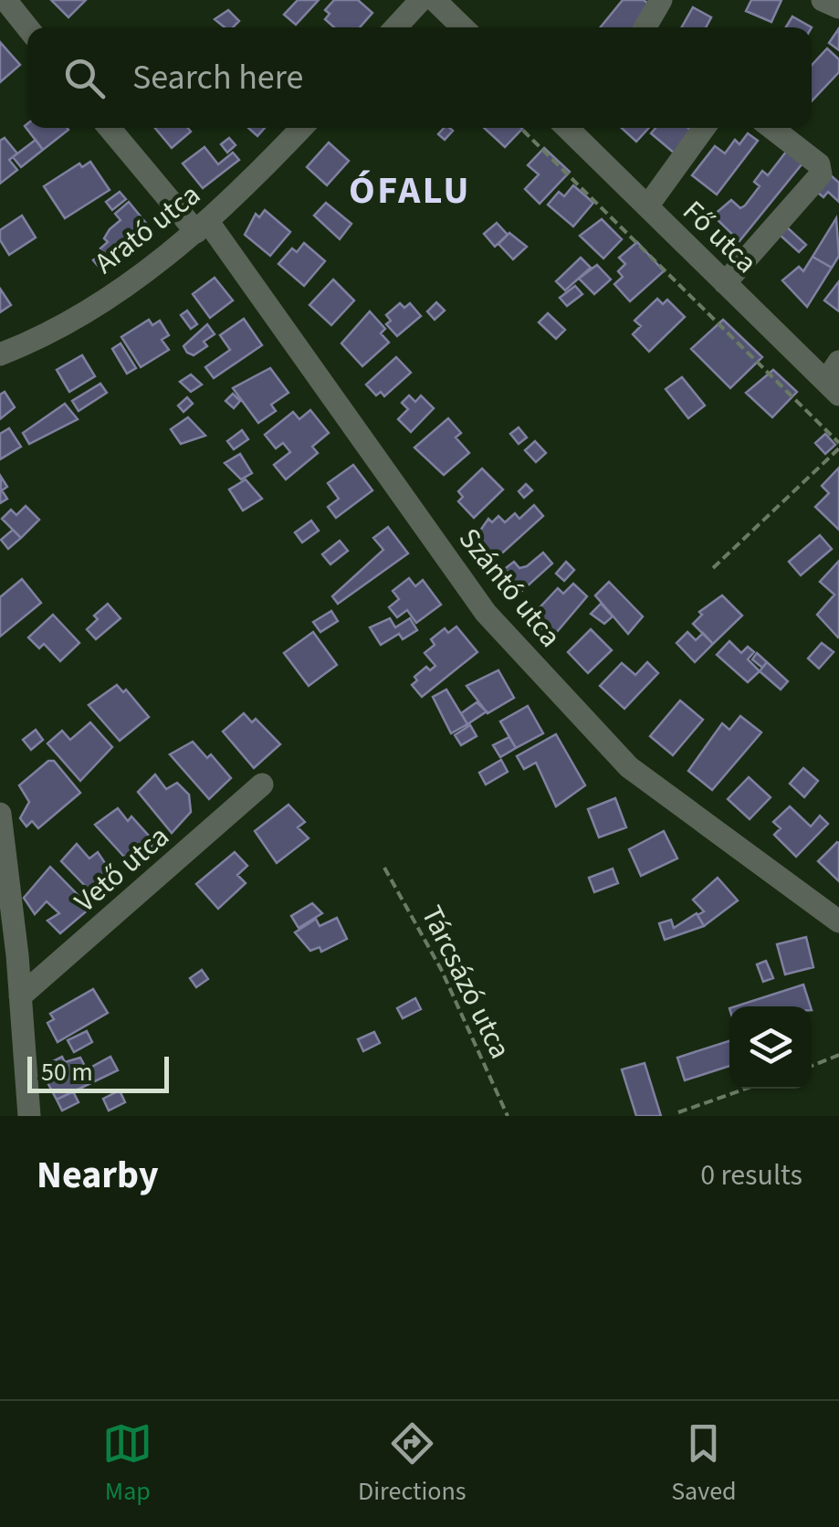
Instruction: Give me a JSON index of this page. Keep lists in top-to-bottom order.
{
  "streets": {
    "street": [
      "Arató utca",
      "Fő utca",
      "Szántó utca",
      "Vető utca"
    ],
    "path": ["Tárcsázó utca"]
  },
  "crossings": [
    ["Arató utca", "Szántó utca"]
  ],
  "districts": ["ÓFALU"],
  "scale_bar": "50 m",
  "page": {
    "search": "Search here",
    "scale": "50 m",
    "heading": ["Nearby", "0 results"],
    "nav": ["Map", "Directions", "Saved"]
  }
}
